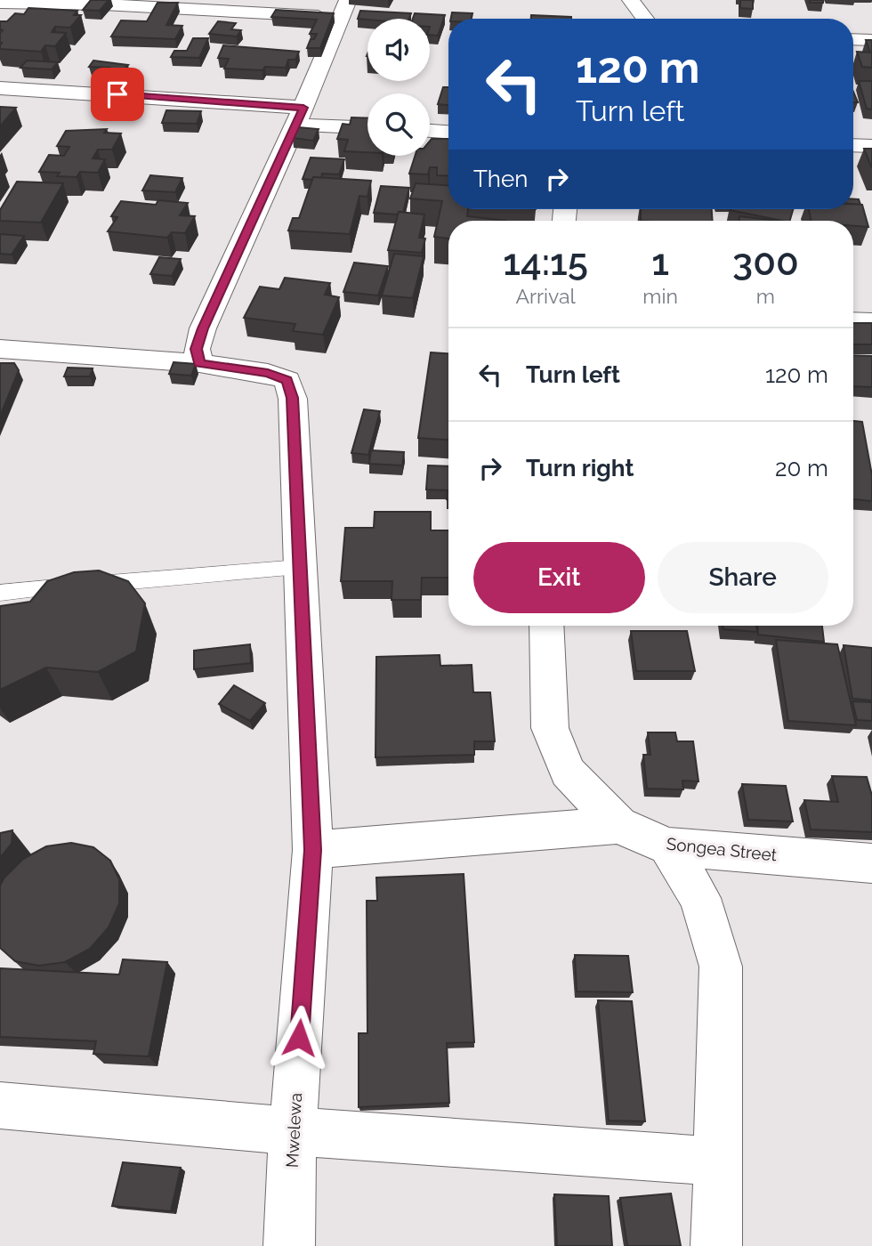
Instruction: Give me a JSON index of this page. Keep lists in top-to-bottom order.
{
  "streets": {
    "street": ["Songea Street", "Mwelewa"]
  },
  "page": {
    "turn": ["120 m", "Turn left"],
    "then": "Then",
    "eta": [
      "14:15",
      "Arrival",
      "1",
      "min",
      "300",
      "m"
    ],
    "list": [
      {
        "name": "Turn left",
        "value": "120 m"
      },
      {
        "name": "Turn right",
        "value": "20 m"
      }
    ],
    "buttons": ["Exit", "Share"]
  }
}
